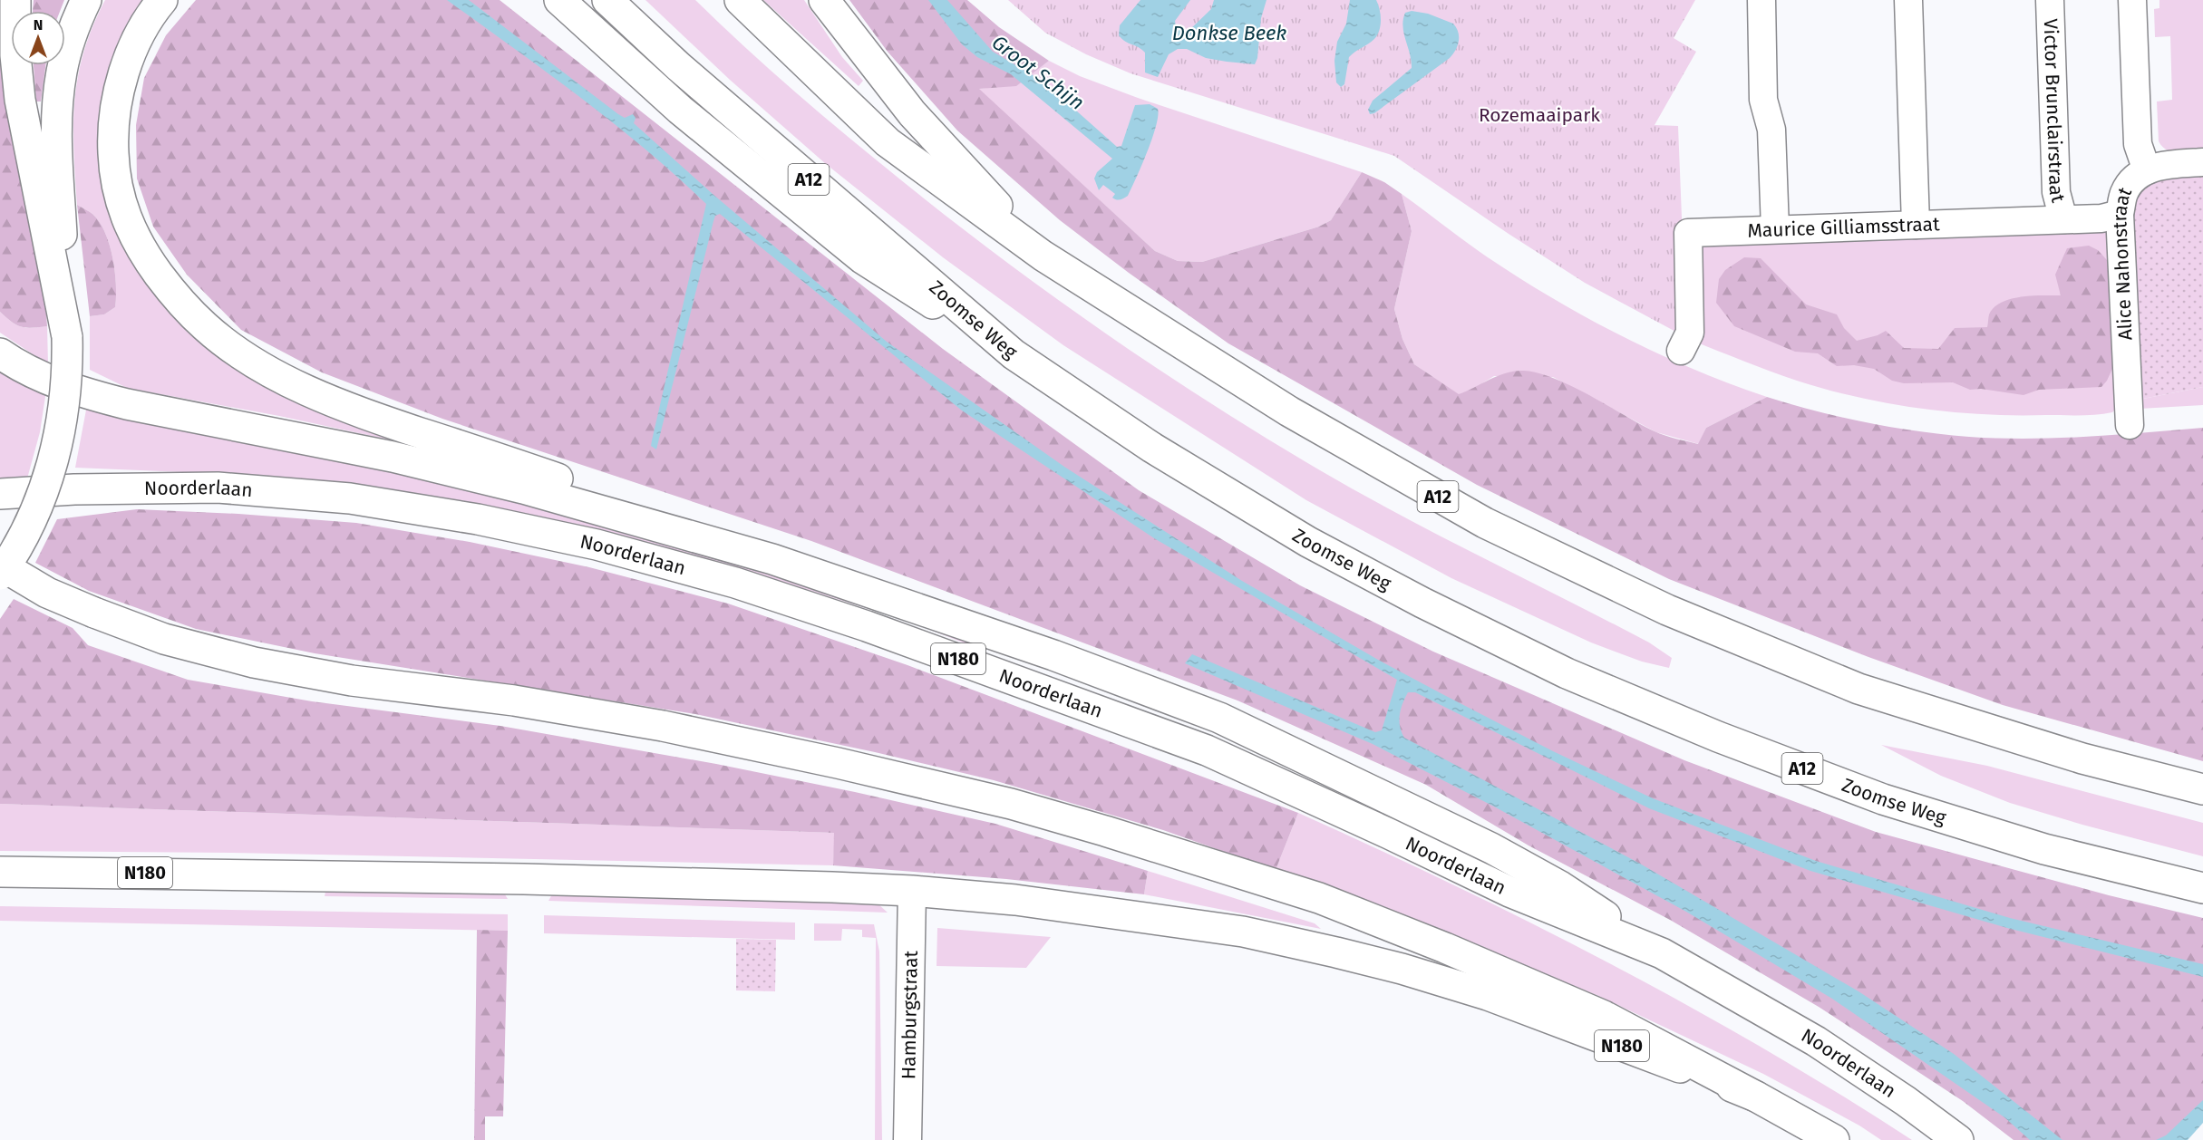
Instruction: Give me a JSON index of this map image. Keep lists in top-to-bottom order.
{
  "streets": {
    "main road": [
      "A12",
      "Zoomse Weg",
      "Noorderlaan",
      "N180"
    ],
    "street": [
      "Victor Brunclairstraat",
      "Maurice Gilliamsstraat",
      "Alice Nahonstraat",
      "Hamburgstraat"
    ]
  },
  "crossings": [
    ["Victor Brunclairstraat", "Maurice Gilliamsstraat"],
    ["Maurice Gilliamsstraat", "Alice Nahonstraat"],
    ["N180", "Hamburgstraat"]
  ],
  "water": ["Donkse Beek", "Groot Schijn"],
  "parks": ["Rozemaaipark"],
  "north": "top"
}
